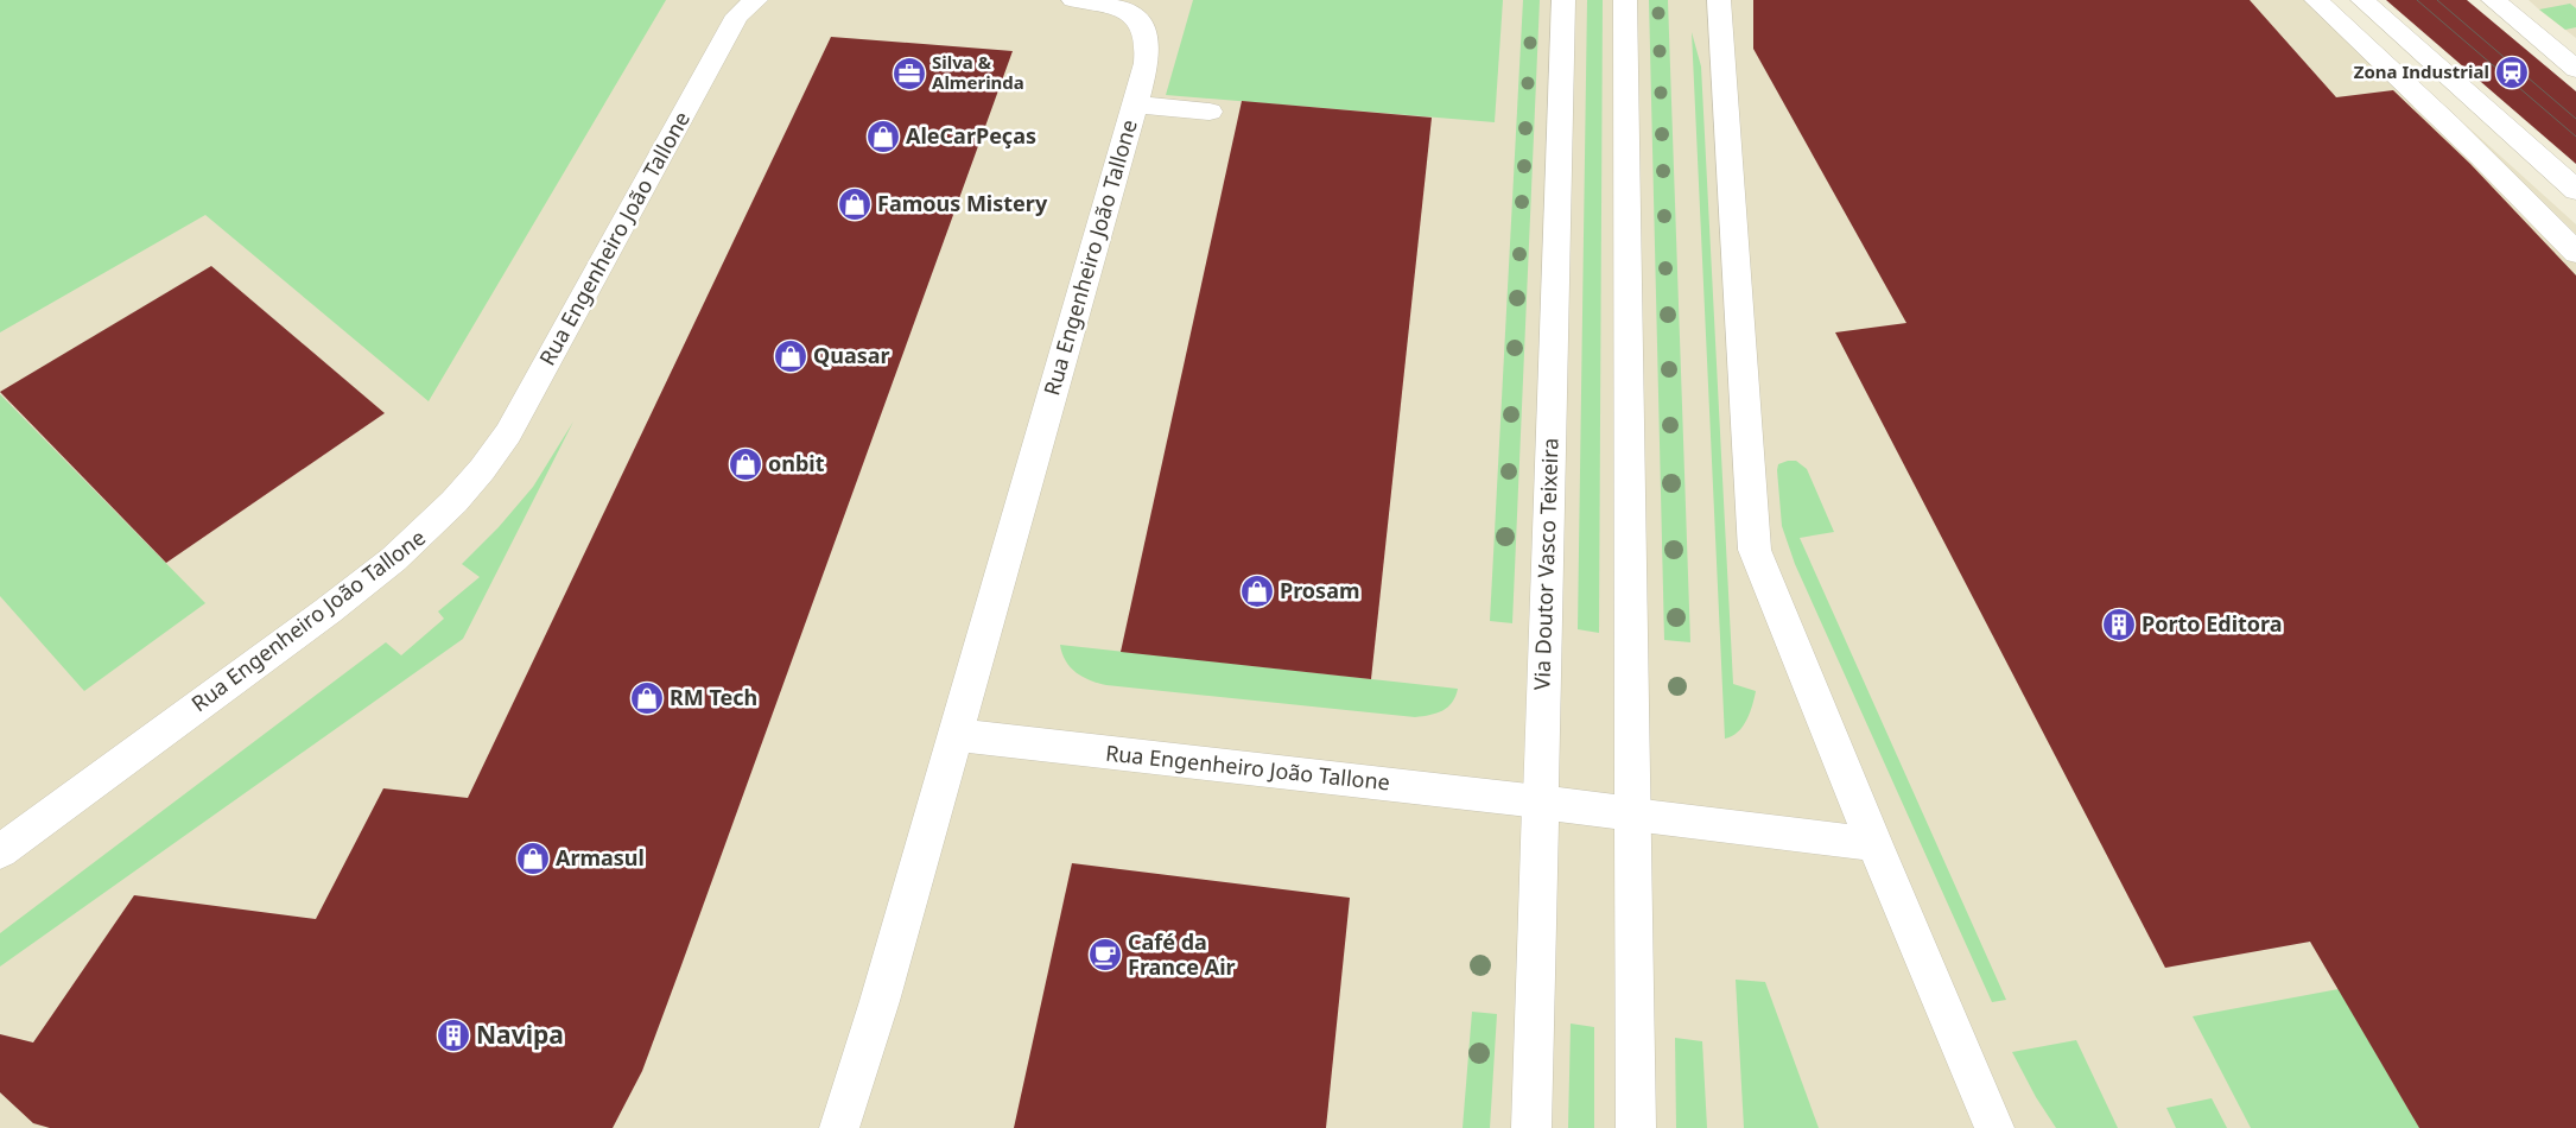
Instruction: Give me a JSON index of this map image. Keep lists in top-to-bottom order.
{
  "streets": {
    "main road": ["Rua Engenheiro João Tallone", "Via Doutor Vasco Teixeira"]
  },
  "crossings": [
    ["Rua Engenheiro João Tallone", "Via Doutor Vasco Teixeira"]
  ],
  "places": {
    "station": ["Zona Industrial"],
    "office": ["Silva & Almerinda"],
    "shop": [
      "AleCarPeças",
      "Famous Mistery",
      "Quasar",
      "onbit",
      "Prosam",
      "RM Tech",
      "Armasul"
    ],
    "building": ["Porto Editora", "Navipa"],
    "cafe": ["Café da France Air"]
  }
}
